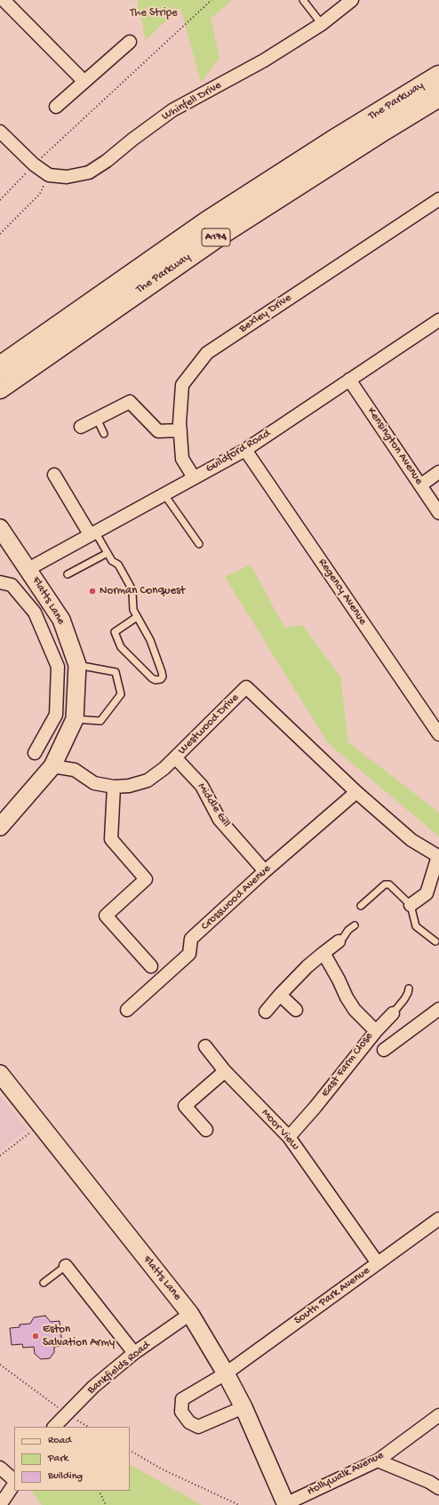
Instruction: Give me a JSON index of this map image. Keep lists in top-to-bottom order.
{
  "streets": {
    "highway": ["The Parkway", "A174"],
    "street": [
      "Whinfell Drive",
      "Bexley Drive",
      "Kensington Avenue",
      "Guildford Road",
      "Regency Avenue",
      "Flatts Lane",
      "Westwood Drive",
      "Middle Gill",
      "Crosswood Avenue",
      "East Farm Close",
      "Moor View",
      "South Park Avenue",
      "Bankfields Road",
      "Hollywalk Avenue"
    ]
  },
  "crossings": [
    ["Bexley Drive", "Guildford Road"],
    ["Kensington Avenue", "Guildford Road"],
    ["Guildford Road", "Regency Avenue"],
    ["Guildford Road", "Flatts Lane"],
    ["Flatts Lane", "Westwood Drive"],
    ["Flatts Lane", "South Park Avenue"],
    ["Flatts Lane", "Bankfields Road"],
    ["Flatts Lane", "Hollywalk Avenue"],
    ["Westwood Drive", "Middle Gill"],
    ["Westwood Drive", "Crosswood Avenue"],
    ["Middle Gill", "Crosswood Avenue"],
    ["East Farm Close", "Moor View"],
    ["Moor View", "South Park Avenue"]
  ],
  "parks": ["The Stripe"],
  "places": ["Norman Conquest", "Eston Salvation Army"],
  "legend": ["Road", "Park", "Building"]
}
